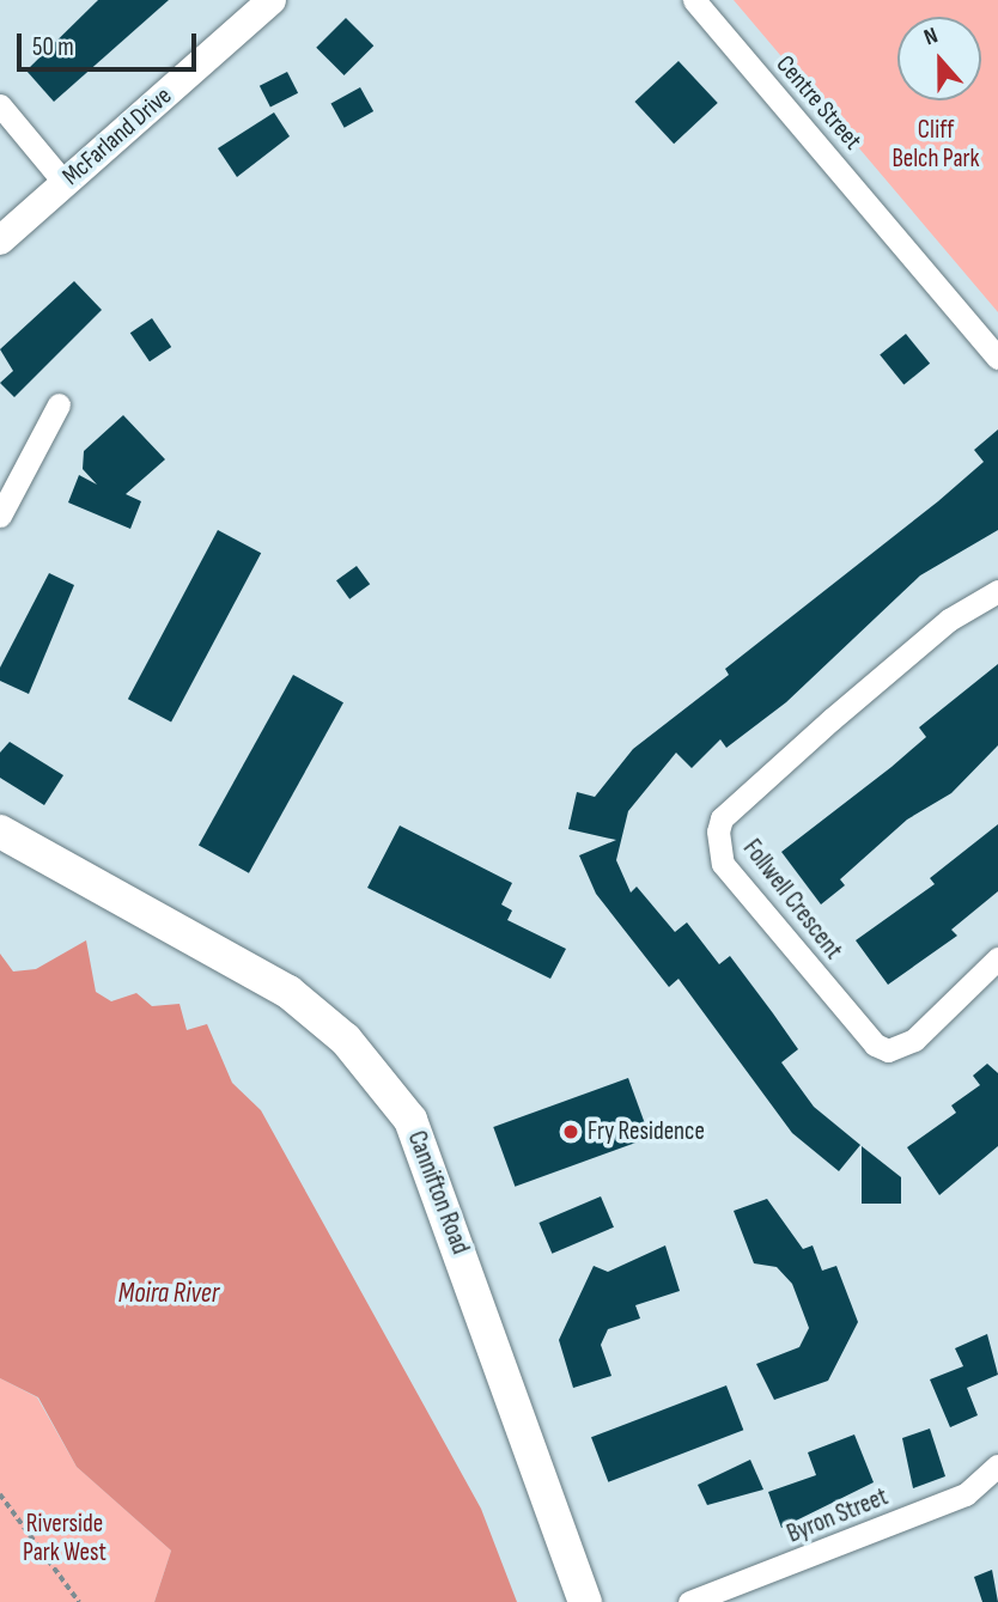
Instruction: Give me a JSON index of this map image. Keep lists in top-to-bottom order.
{
  "streets": {
    "main road": ["Cannifton Road"],
    "street": [
      "Centre Street",
      "McFarland Drive",
      "Follwell Crescent",
      "Byron Street"
    ]
  },
  "water": ["Moira River"],
  "parks": ["Cliff Belch Park", "Riverside Park West"],
  "places": ["Fry Residence"],
  "scale_bar": "50 m",
  "north": "top"
}
